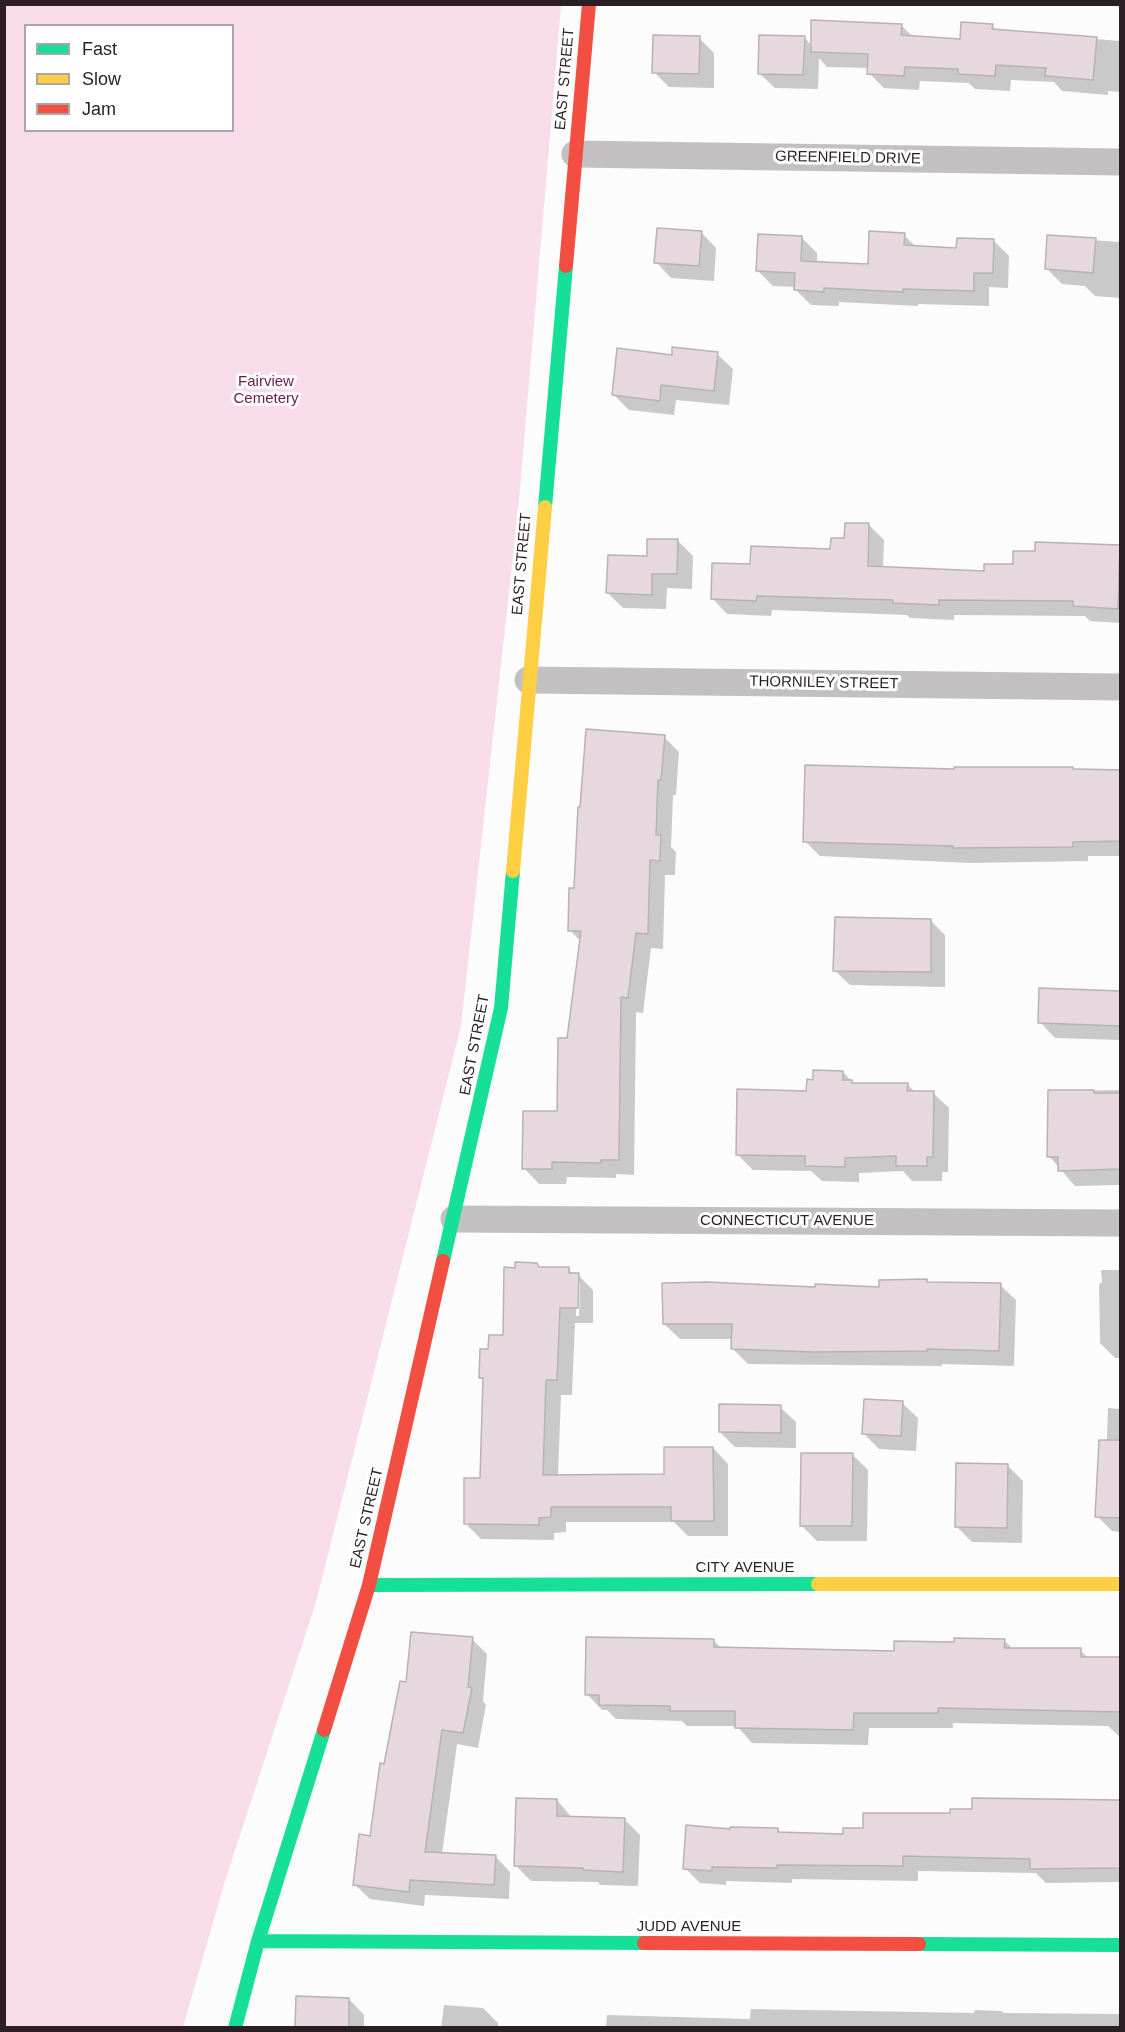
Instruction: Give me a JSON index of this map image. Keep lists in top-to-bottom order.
{
  "streets": {
    "street": [
      "EAST STREET",
      "GREENFIELD DRIVE",
      "THORNILEY STREET",
      "CONNECTICUT AVENUE",
      "CITY AVENUE",
      "JUDD AVENUE"
    ]
  },
  "crossings": [
    ["EAST STREET", "GREENFIELD DRIVE"],
    ["EAST STREET", "THORNILEY STREET"],
    ["EAST STREET", "CONNECTICUT AVENUE"],
    ["EAST STREET", "CITY AVENUE"],
    ["EAST STREET", "JUDD AVENUE"]
  ],
  "parks": ["Fairview Cemetery"],
  "legend": ["Fast", "Slow", "Jam"]
}
